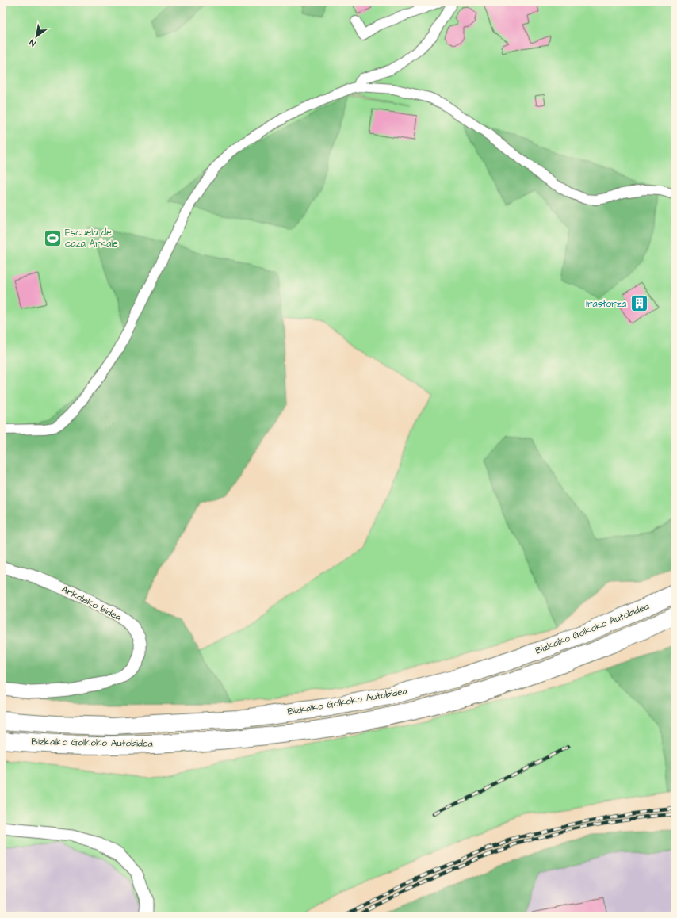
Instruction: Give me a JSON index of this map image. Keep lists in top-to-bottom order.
{
  "streets": {
    "highway": ["Bizkaiko Golkoko Autobidea"],
    "street": ["Arkaleko bidea"]
  },
  "places": {
    "sports": ["Escuela de caza Arkale"],
    "building": ["Irastorza"]
  },
  "north": "bottom left"
}
